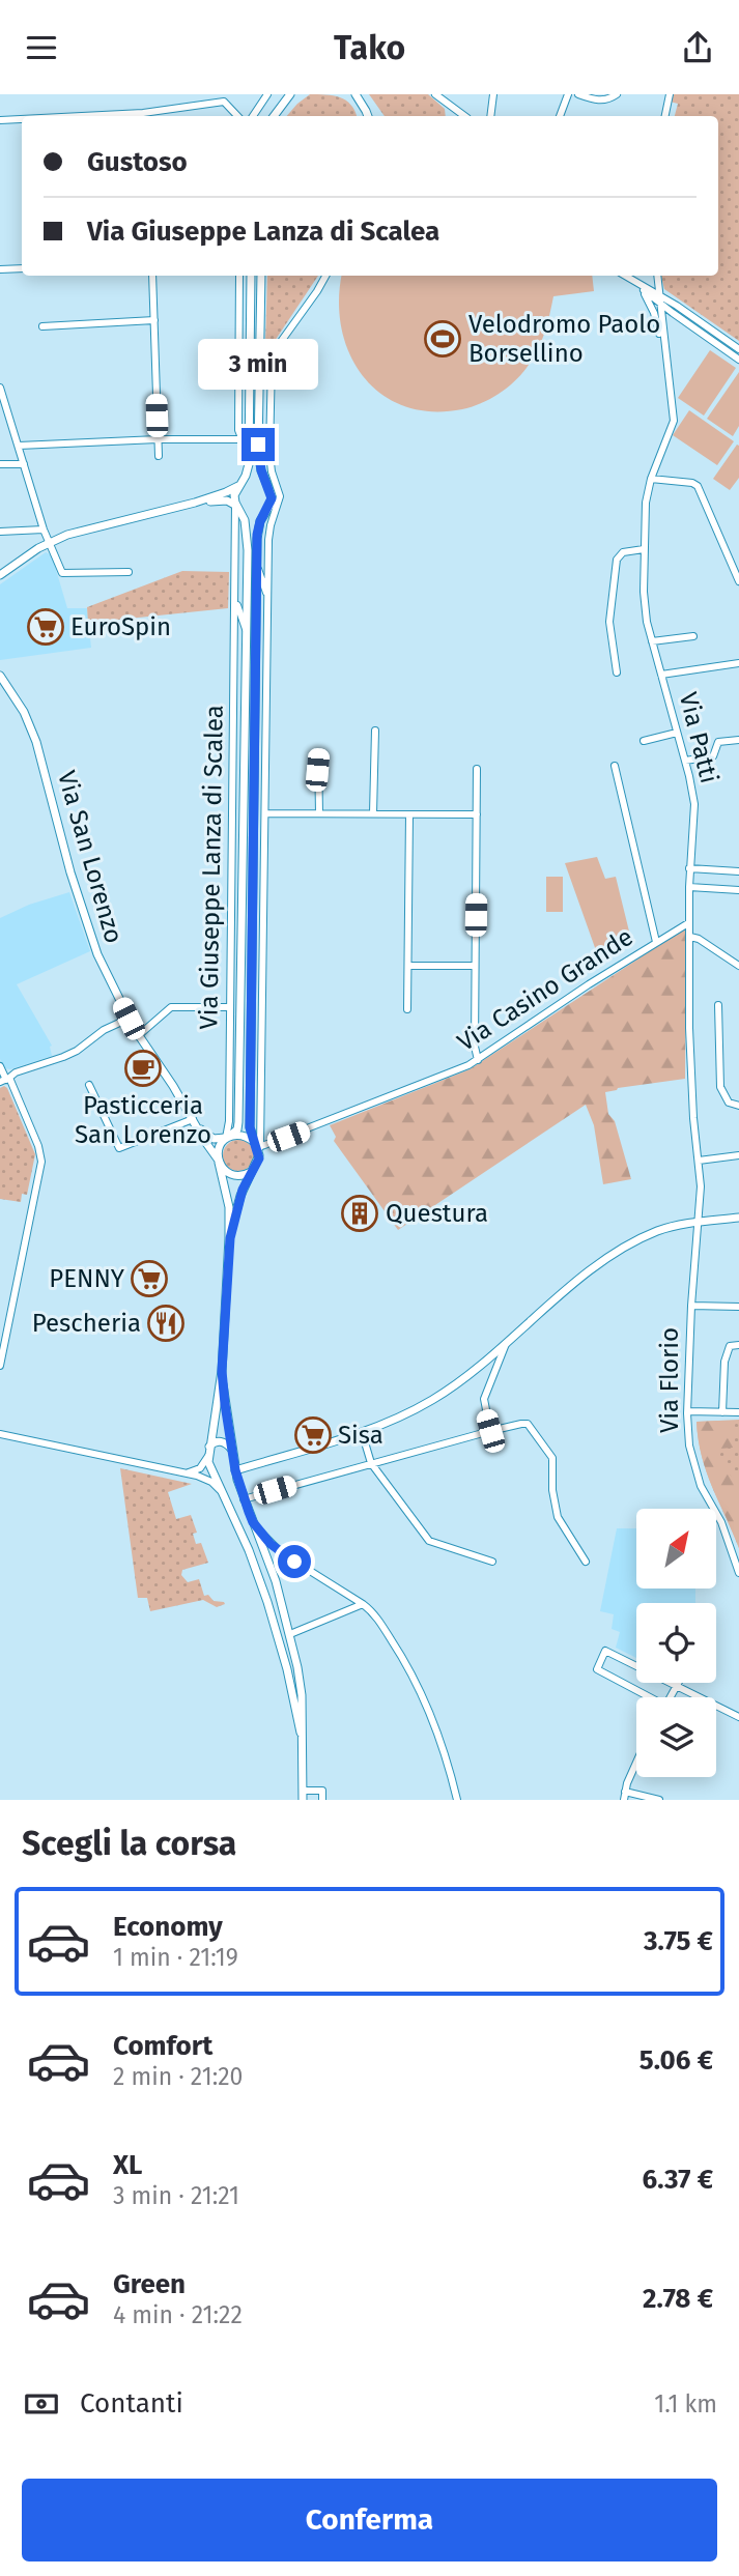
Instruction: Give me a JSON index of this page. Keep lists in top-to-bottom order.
{
  "streets": {
    "street": [
      "Via Patti",
      "Via San Lorenzo",
      "Via Giuseppe Lanza di Scalea",
      "Via Casino Grande",
      "Via Florio"
    ]
  },
  "crossings": [
    ["Via Patti", "Via Casino Grande"],
    ["Via Patti", "Via Florio"],
    ["Via San Lorenzo", "Via Giuseppe Lanza di Scalea"],
    ["Via San Lorenzo", "Via Casino Grande"],
    ["Via Giuseppe Lanza di Scalea", "Via Casino Grande"]
  ],
  "places": {
    "sports": ["Velodromo Paolo Borsellino"],
    "supermarket": ["EuroSpin", "PENNY", "Sisa"],
    "cafe": ["Pasticceria San Lorenzo"],
    "building": ["Questura"],
    "restaurant": ["Pescheria"]
  },
  "north": "top right",
  "page": {
    "header": "Tako",
    "banner": ["Gustoso", "Via Giuseppe Lanza di Scalea"],
    "bubble": "3 min",
    "heading": "Scegli la corsa",
    "list": [
      {
        "name": "Economy",
        "note": "1 min · 21:19",
        "value": "3.75 €"
      },
      {
        "name": "Comfort",
        "note": "2 min · 21:20",
        "value": "5.06 €"
      },
      {
        "name": "XL",
        "note": "3 min · 21:21",
        "value": "6.37 €"
      },
      {
        "name": "Green",
        "note": "4 min · 21:22",
        "value": "2.78 €"
      }
    ],
    "pay": ["Contanti", "1.1 km"],
    "buttons": "Conferma"
  }
}
